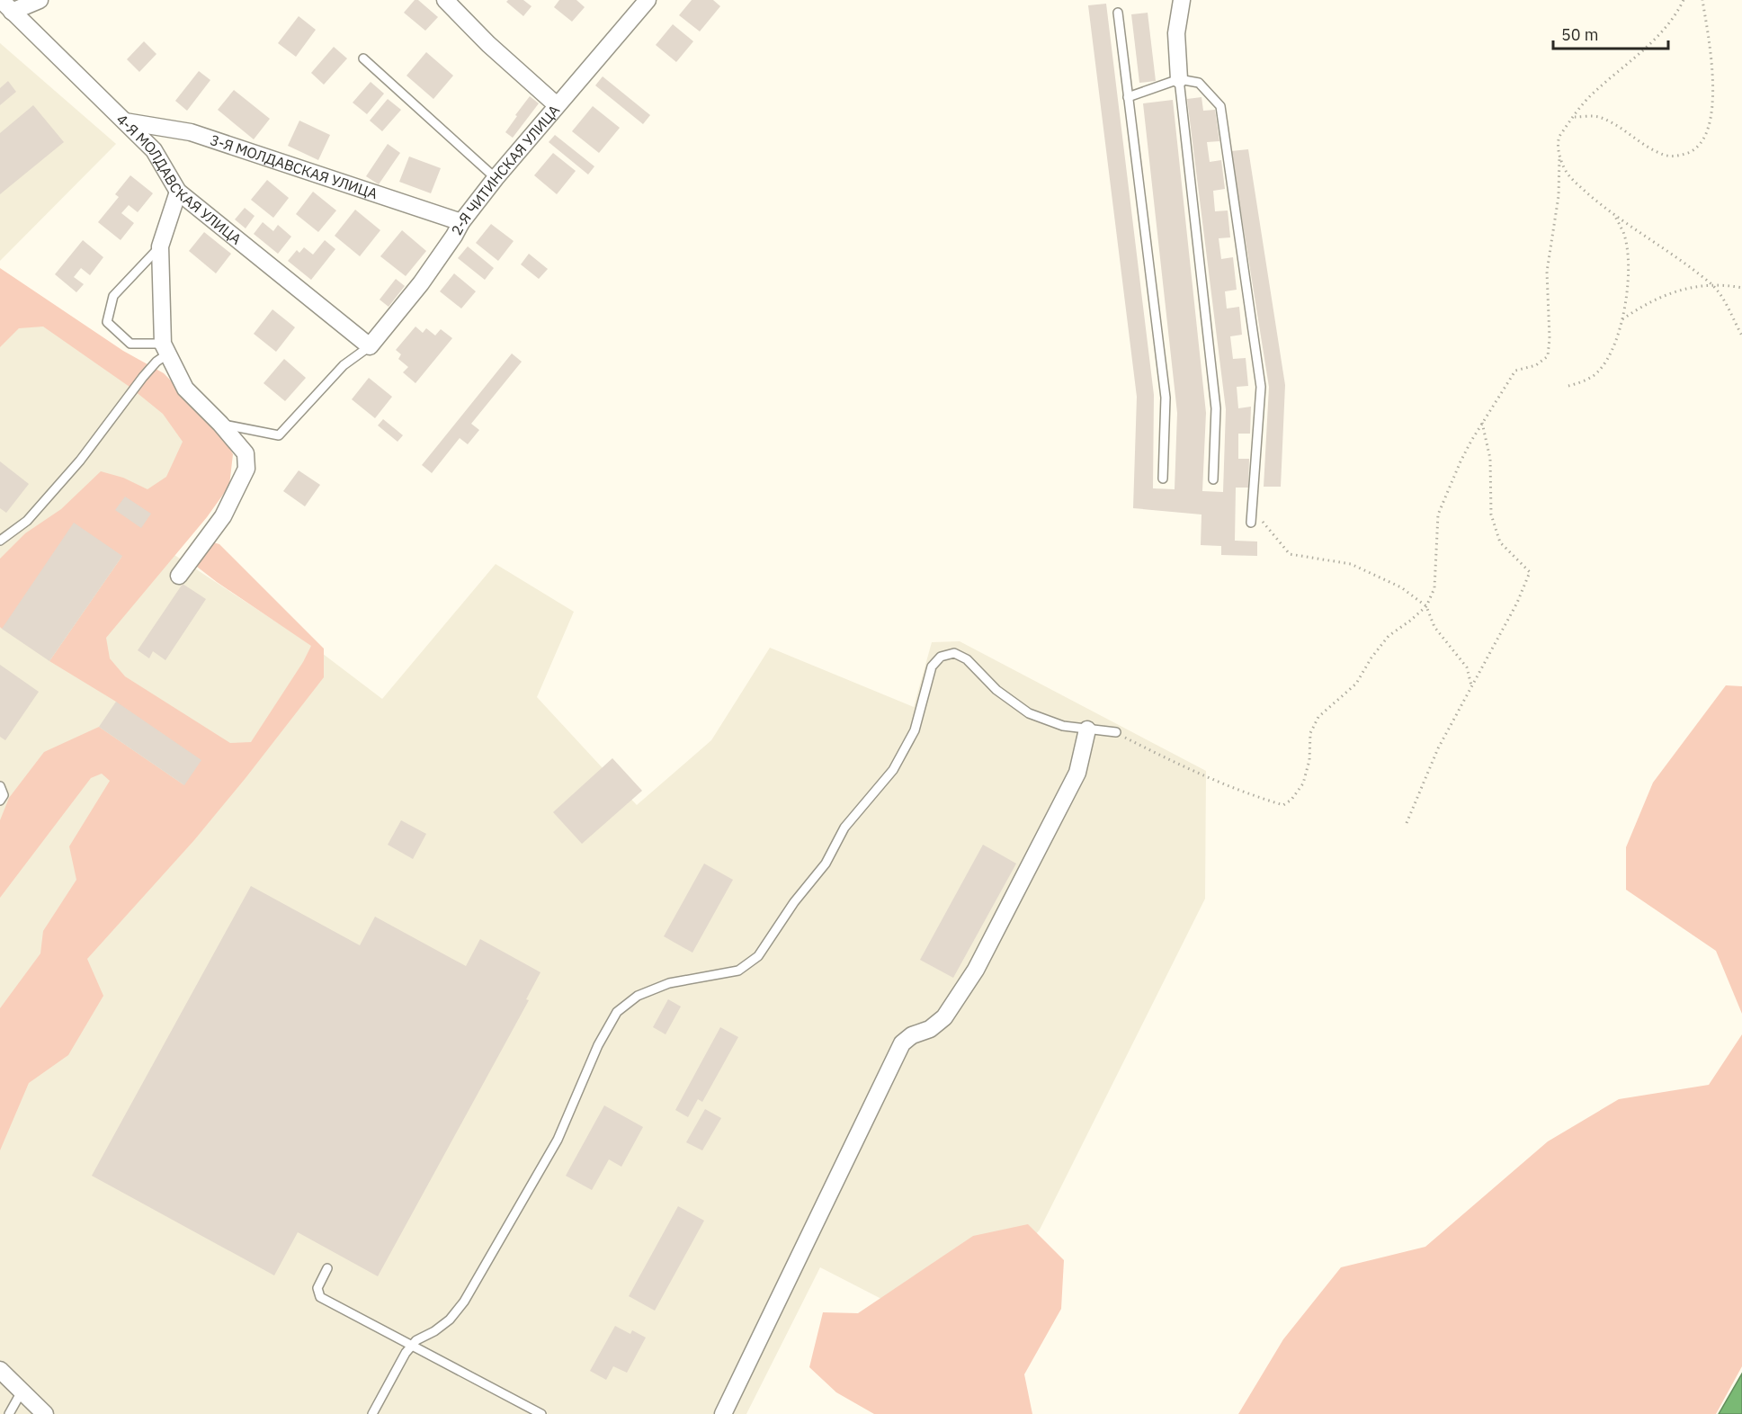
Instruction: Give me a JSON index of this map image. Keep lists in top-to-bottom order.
{
  "streets": {
    "street": ["3-Я МОЛДАВСКАЯ УЛИЦА", "2-Я ЧИТИНСКАЯ УЛИЦА", "4-Я МОЛДАВСКАЯ УЛИЦА"]
  },
  "crossings": [
    ["3-Я МОЛДАВСКАЯ УЛИЦА", "2-Я ЧИТИНСКАЯ УЛИЦА"],
    ["3-Я МОЛДАВСКАЯ УЛИЦА", "4-Я МОЛДАВСКАЯ УЛИЦА"],
    ["2-Я ЧИТИНСКАЯ УЛИЦА", "4-Я МОЛДАВСКАЯ УЛИЦА"]
  ],
  "scale_bar": "50 m"
}
